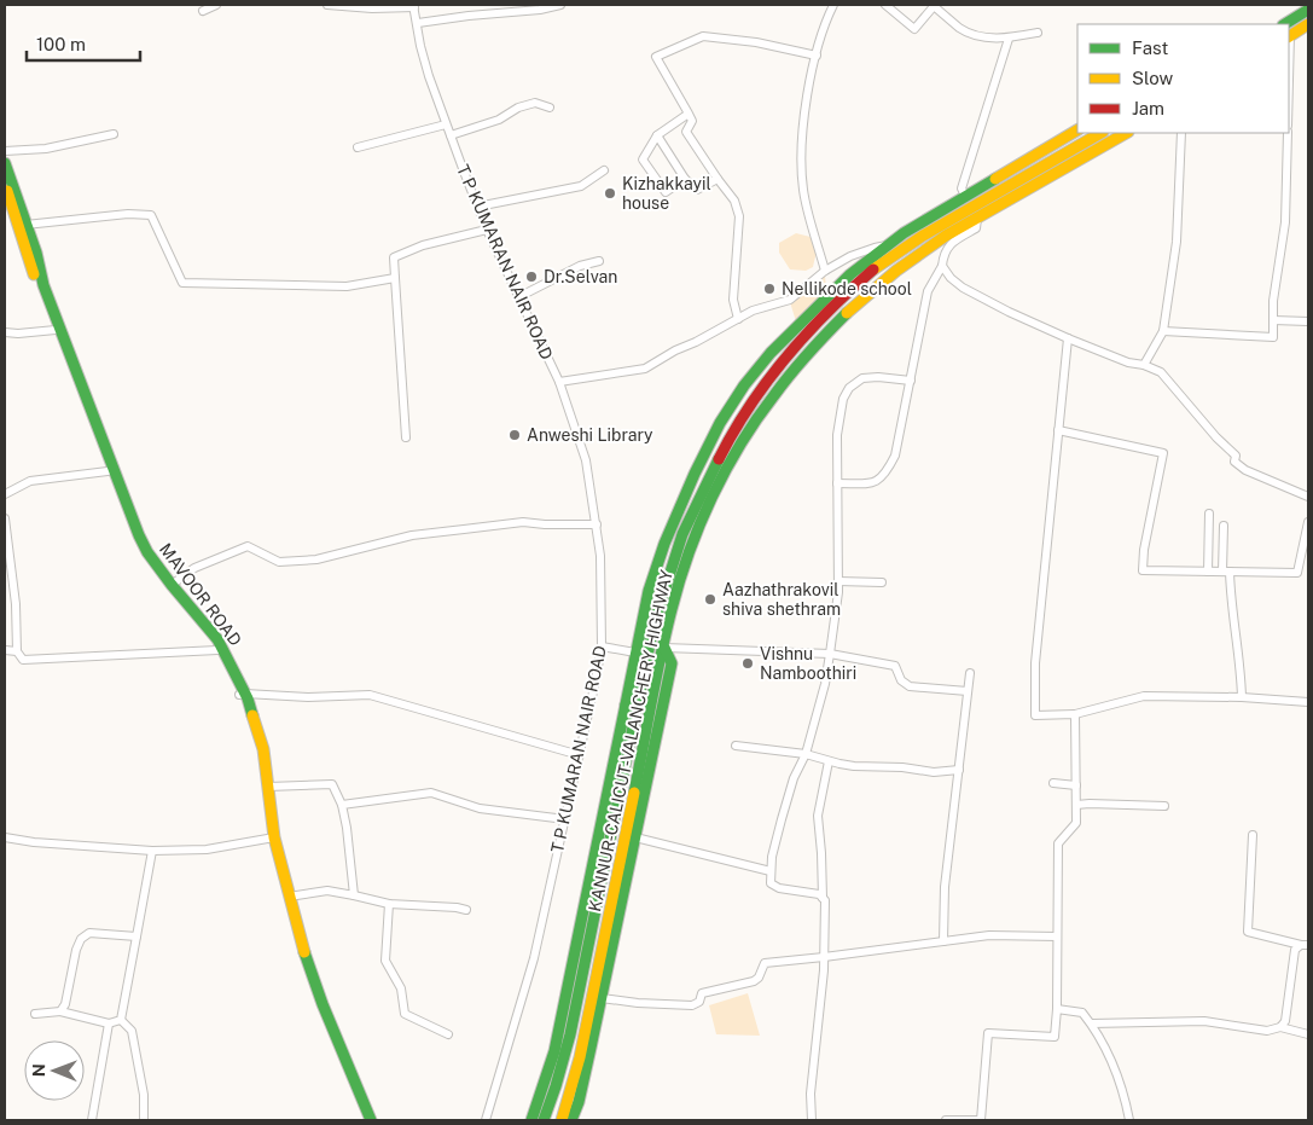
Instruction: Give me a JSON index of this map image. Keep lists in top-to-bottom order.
{
  "streets": {
    "main road": ["MAVOOR ROAD", "KANNUR-CALICUT-VALANCHERY HIGHWAY"],
    "street": ["T P KUMARAN NAIR ROAD"]
  },
  "places": [
    "Kizhakkayil house",
    "Dr.Selvan",
    "Nellikode school",
    "Anweshi Library",
    "Aazhathrakovil shiva shethram",
    "Vishnu Namboothiri"
  ],
  "legend": ["Fast", "Slow", "Jam"],
  "scale_bar": "100 m",
  "north": "left"
}
